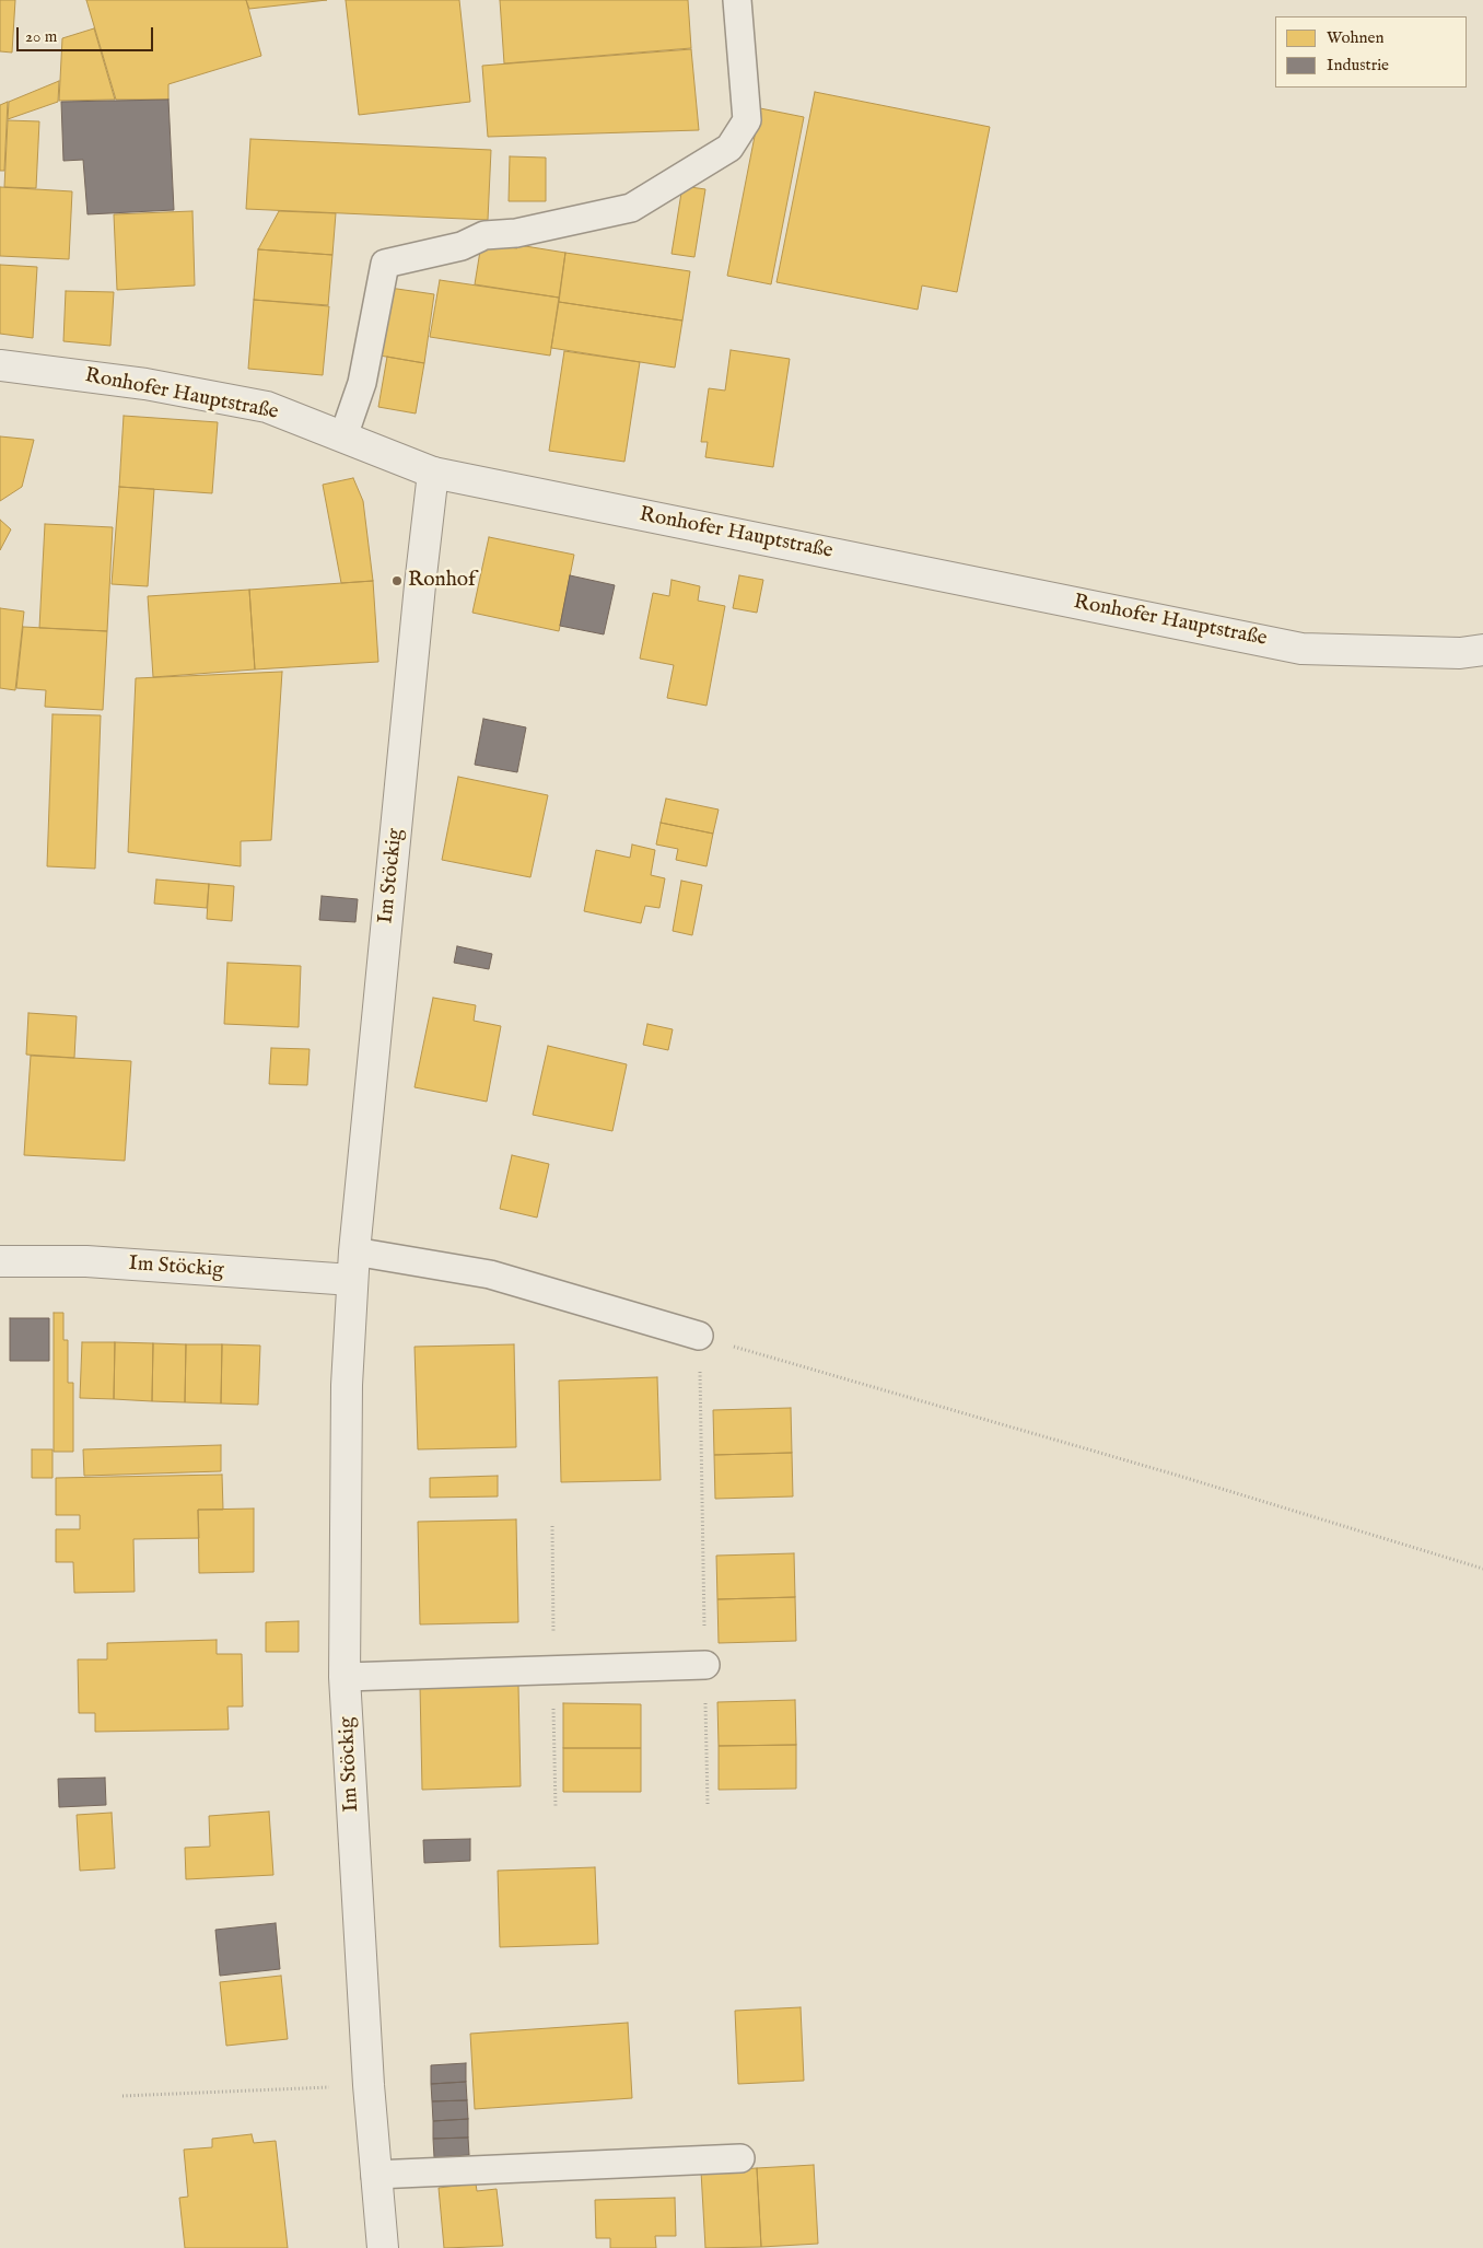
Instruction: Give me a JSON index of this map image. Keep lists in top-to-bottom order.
{
  "streets": {
    "street": ["Ronhofer Hauptstraße", "Im Stöckig"]
  },
  "crossings": [
    ["Ronhofer Hauptstraße", "Im Stöckig"]
  ],
  "places": ["Ronhof"],
  "legend": ["Wohnen", "Industrie"],
  "scale_bar": "20 m"
}
